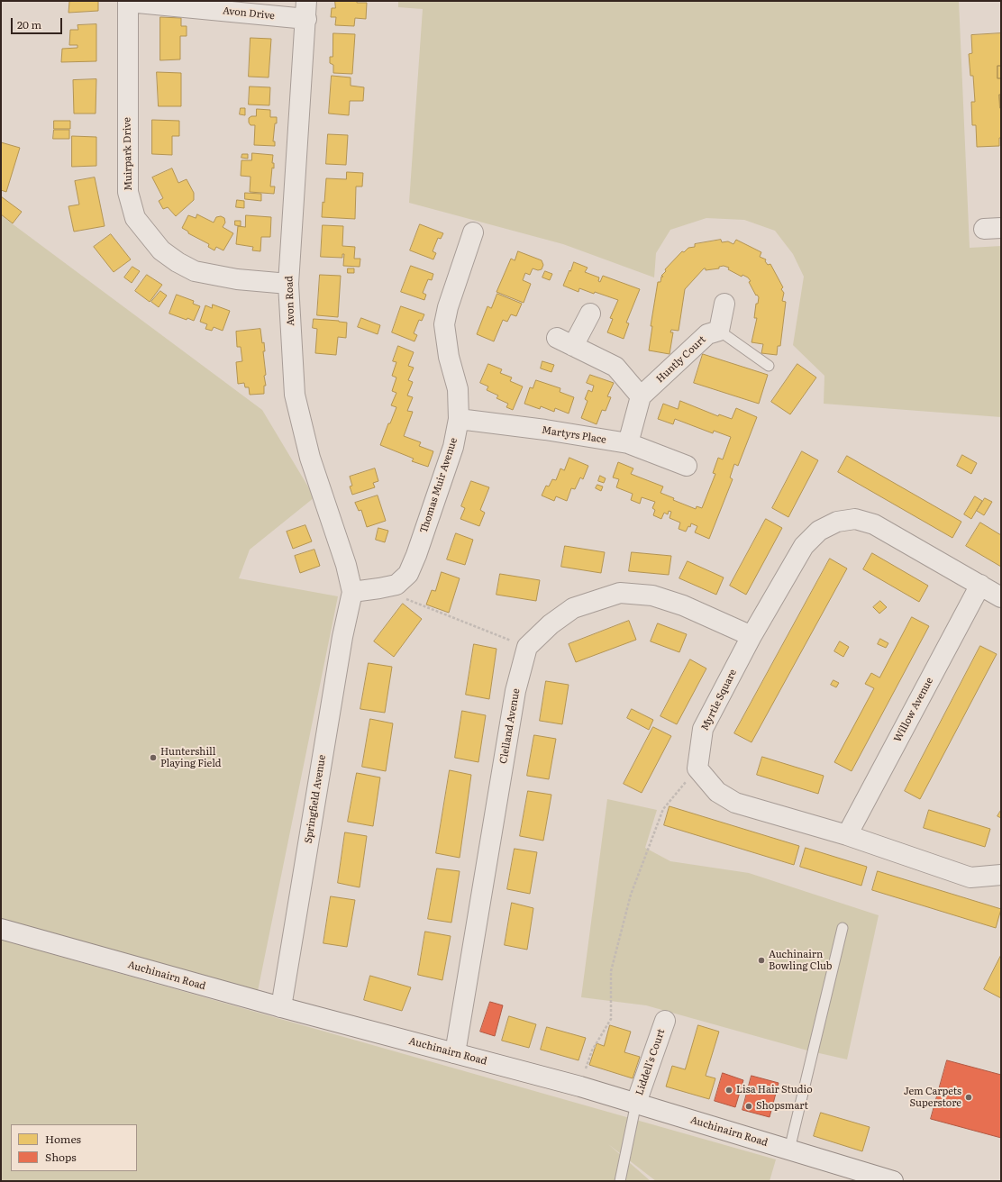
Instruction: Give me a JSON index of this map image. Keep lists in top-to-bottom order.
{
  "streets": {
    "street": [
      "Avon Drive",
      "Muirpark Drive",
      "Avon Road",
      "Huntly Court",
      "Martyrs Place",
      "Thomas Muir Avenue",
      "Myrtle Square",
      "Willow Avenue",
      "Clelland Avenue",
      "Springfield Avenue",
      "Auchinairn Road",
      "Liddell's Court"
    ]
  },
  "crossings": [
    ["Avon Drive", "Muirpark Drive"],
    ["Avon Drive", "Avon Road"],
    ["Muirpark Drive", "Avon Road"],
    ["Avon Road", "Thomas Muir Avenue"],
    ["Avon Road", "Springfield Avenue"],
    ["Martyrs Place", "Thomas Muir Avenue"],
    ["Thomas Muir Avenue", "Springfield Avenue"],
    ["Myrtle Square", "Willow Avenue"],
    ["Clelland Avenue", "Auchinairn Road"],
    ["Springfield Avenue", "Auchinairn Road"],
    ["Auchinairn Road", "Liddell's Court"]
  ],
  "places": [
    "Huntershill Playing Field",
    "Auchinairn Bowling Club",
    "Lisa Hair Studio",
    "Jem Carpets Superstore",
    "Shopsmart"
  ],
  "legend": ["Homes", "Shops"],
  "scale_bar": "20 m"
}
